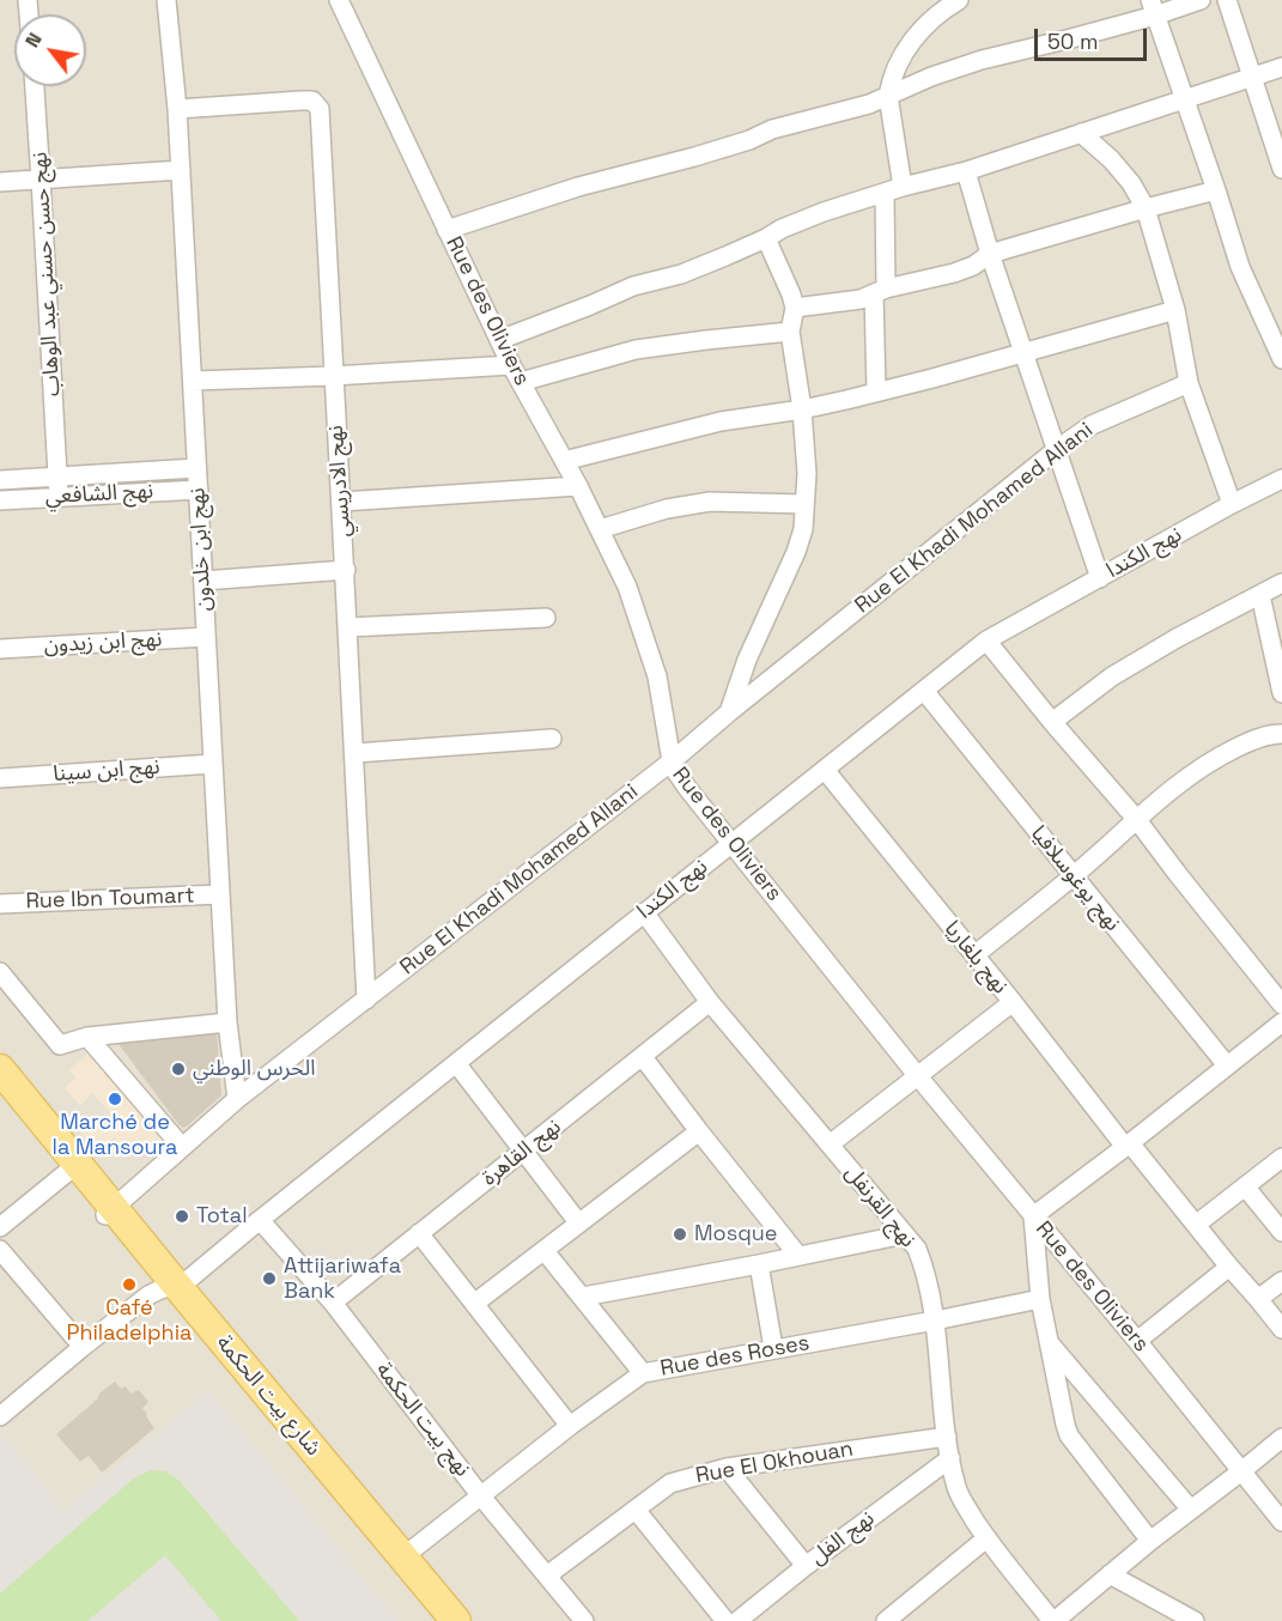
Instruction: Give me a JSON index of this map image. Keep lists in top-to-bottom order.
{
  "streets": {
    "main road": ["شارع بيت الحكمة"],
    "street": [
      "نهج حسن حسني عبد الوهاب",
      "Rue des Oliviers",
      "نهج الادريسي",
      "نهج الشافعي",
      "Rue El Khadi Mohamed Allani",
      "نهج ابن خلدون",
      "نهج الكندا",
      "نهج ابن زيدون",
      "نهج ابن سينا",
      "نهج يوغوسلافيا",
      "Rue Ibn Toumart",
      "نهج بلغاريا",
      "نهج القاهرة",
      "نهج القرنفل",
      "Rue des Roses",
      "نهج بيت الحكمة",
      "Rue El Okhouan",
      "نهج الفل"
    ]
  },
  "crossings": [
    ["نهج حسن حسني عبد الوهاب", "نهج الشافعي"],
    ["Rue des Oliviers", "Rue El Khadi Mohamed Allani"],
    ["Rue des Oliviers", "نهج الكندا"],
    ["نهج الادريسي", "Rue El Khadi Mohamed Allani"],
    ["نهج الادريسي", "نهج ابن خلدون"],
    ["نهج الشافعي", "نهج ابن خلدون"],
    ["Rue El Khadi Mohamed Allani", "نهج ابن خلدون"],
    ["Rue El Khadi Mohamed Allani", "شارع بيت الحكمة"],
    ["نهج ابن خلدون", "نهج ابن زيدون"],
    ["نهج ابن خلدون", "نهج ابن سينا"],
    ["نهج ابن خلدون", "Rue Ibn Toumart"],
    ["نهج الكندا", "نهج يوغوسلافيا"],
    ["نهج الكندا", "نهج بلغاريا"],
    ["نهج الكندا", "نهج القرنفل"],
    ["نهج الكندا", "شارع بيت الحكمة"],
    ["نهج الكندا", "نهج بيت الحكمة"],
    ["نهج القاهرة", "نهج القرنفل"],
    ["نهج القاهرة", "نهج بيت الحكمة"],
    ["نهج القرنفل", "Rue des Roses"],
    ["نهج القرنفل", "Rue El Okhouan"],
    ["نهج القرنفل", "نهج الفل"],
    ["Rue des Roses", "شارع بيت الحكمة"],
    ["Rue des Roses", "نهج بيت الحكمة"],
    ["نهج بيت الحكمة", "Rue El Okhouan"]
  ],
  "places": [
    "الحرس الوطني",
    "Marché de la Mansoura",
    "Total",
    "Mosque",
    "Attijariwafa Bank",
    "Café Philadelphia"
  ],
  "scale_bar": "50 m",
  "north": "top left"
}
